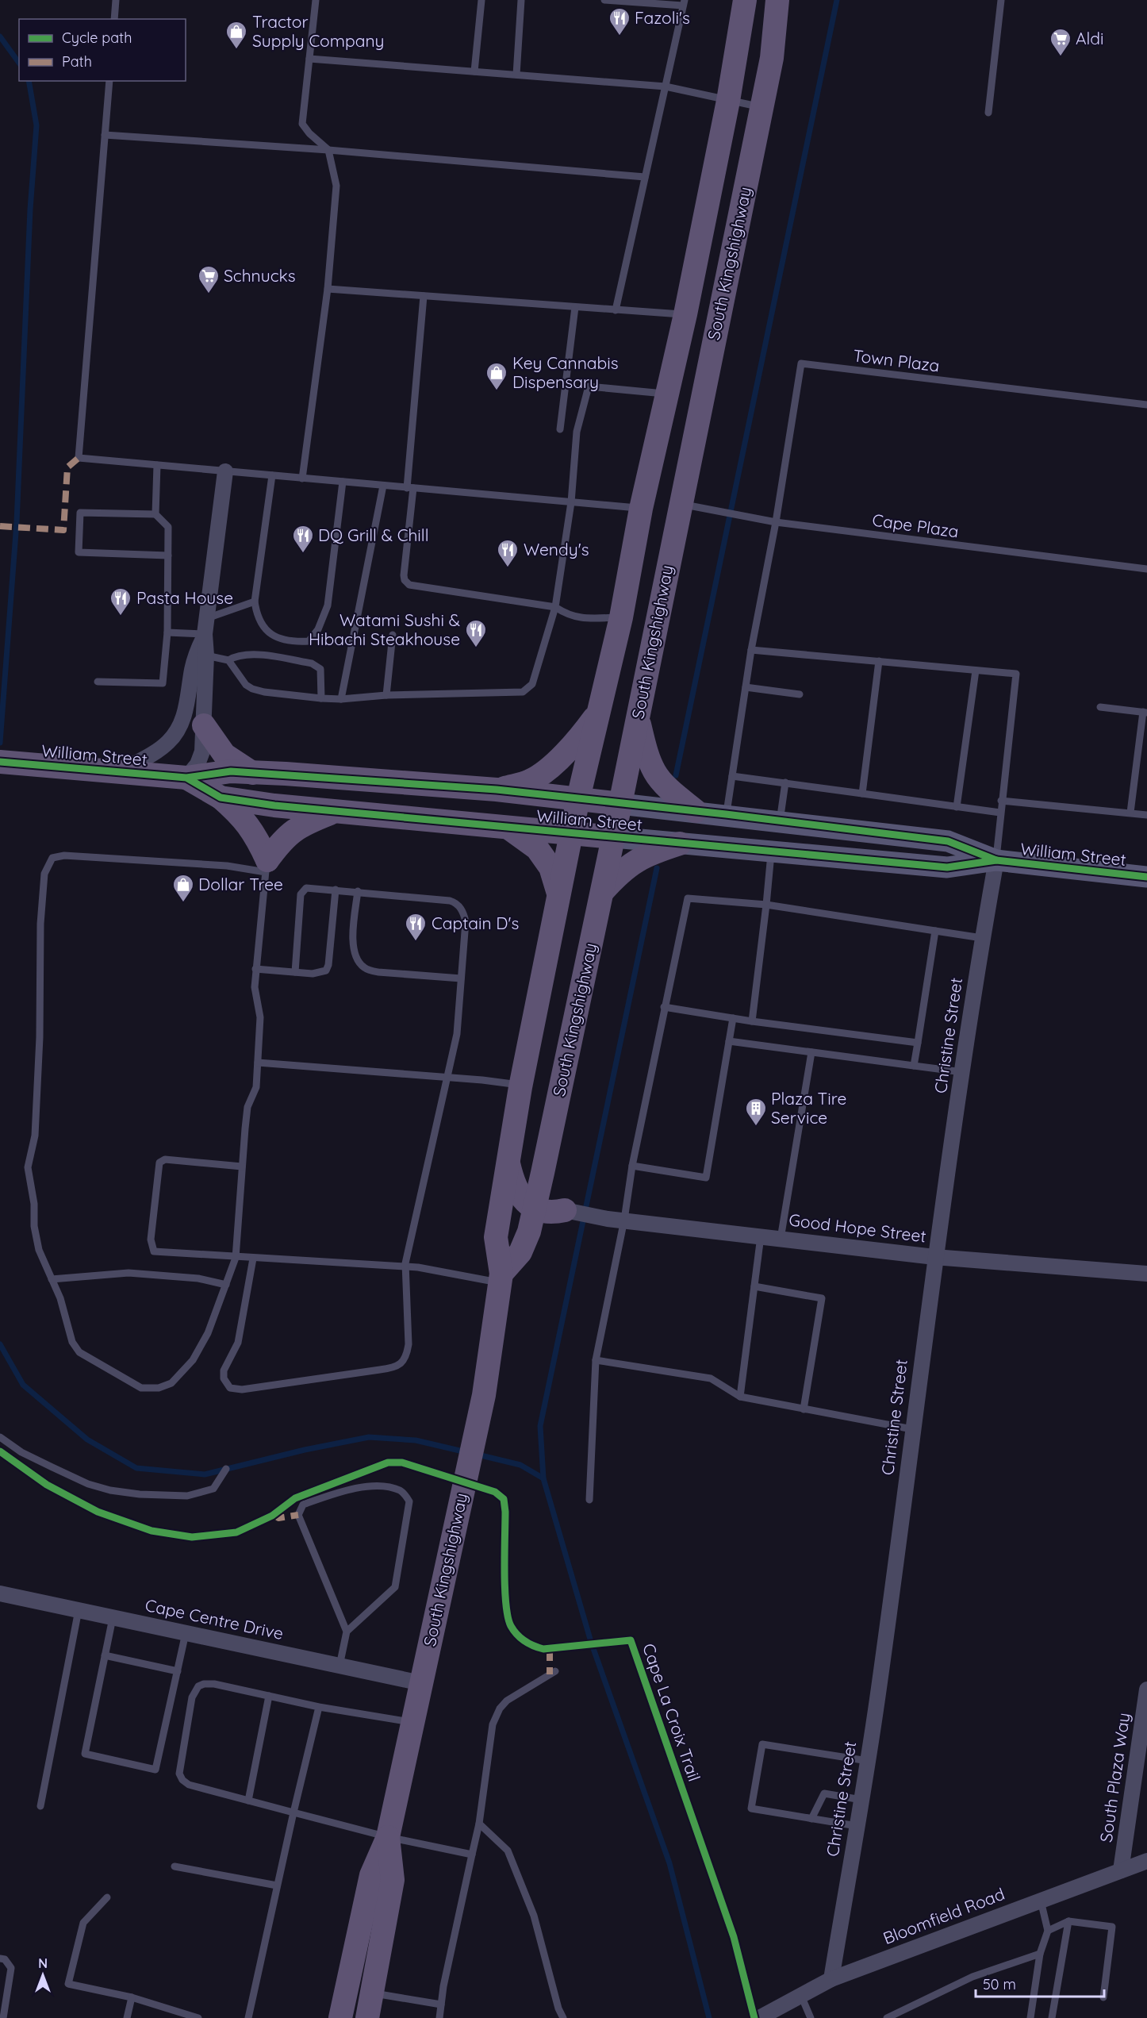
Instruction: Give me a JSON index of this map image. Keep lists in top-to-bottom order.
{
  "streets": {
    "main road": ["South Kingshighway", "William Street"],
    "street": [
      "Christine Street",
      "Good Hope Street",
      "Cape Centre Drive",
      "South Plaza Way",
      "Bloomfield Road"
    ],
    "lane": ["Town Plaza", "Cape Plaza"],
    "cycle path": ["Cape La Croix Trail"]
  },
  "crossings": [
    ["South Kingshighway", "Cape Plaza"],
    ["South Kingshighway", "William Street"],
    ["South Kingshighway", "Cape Centre Drive"],
    ["Town Plaza", "Cape Plaza"],
    ["William Street", "Christine Street"],
    ["Christine Street", "Good Hope Street"],
    ["Christine Street", "Bloomfield Road"],
    ["South Plaza Way", "Bloomfield Road"]
  ],
  "places": {
    "restaurant": [
      "Fazoli's",
      "DQ Grill & Chill",
      "Wendy's",
      "Pasta House",
      "Watami Sushi & Hibachi Steakhouse",
      "Captain D's"
    ],
    "shop": ["Tractor Supply Company", "Key Cannabis Dispensary", "Dollar Tree"],
    "supermarket": ["Aldi", "Schnucks"],
    "building": ["Plaza Tire Service"]
  },
  "legend": ["Cycle path", "Path"],
  "scale_bar": "50 m",
  "north": "top"
}
